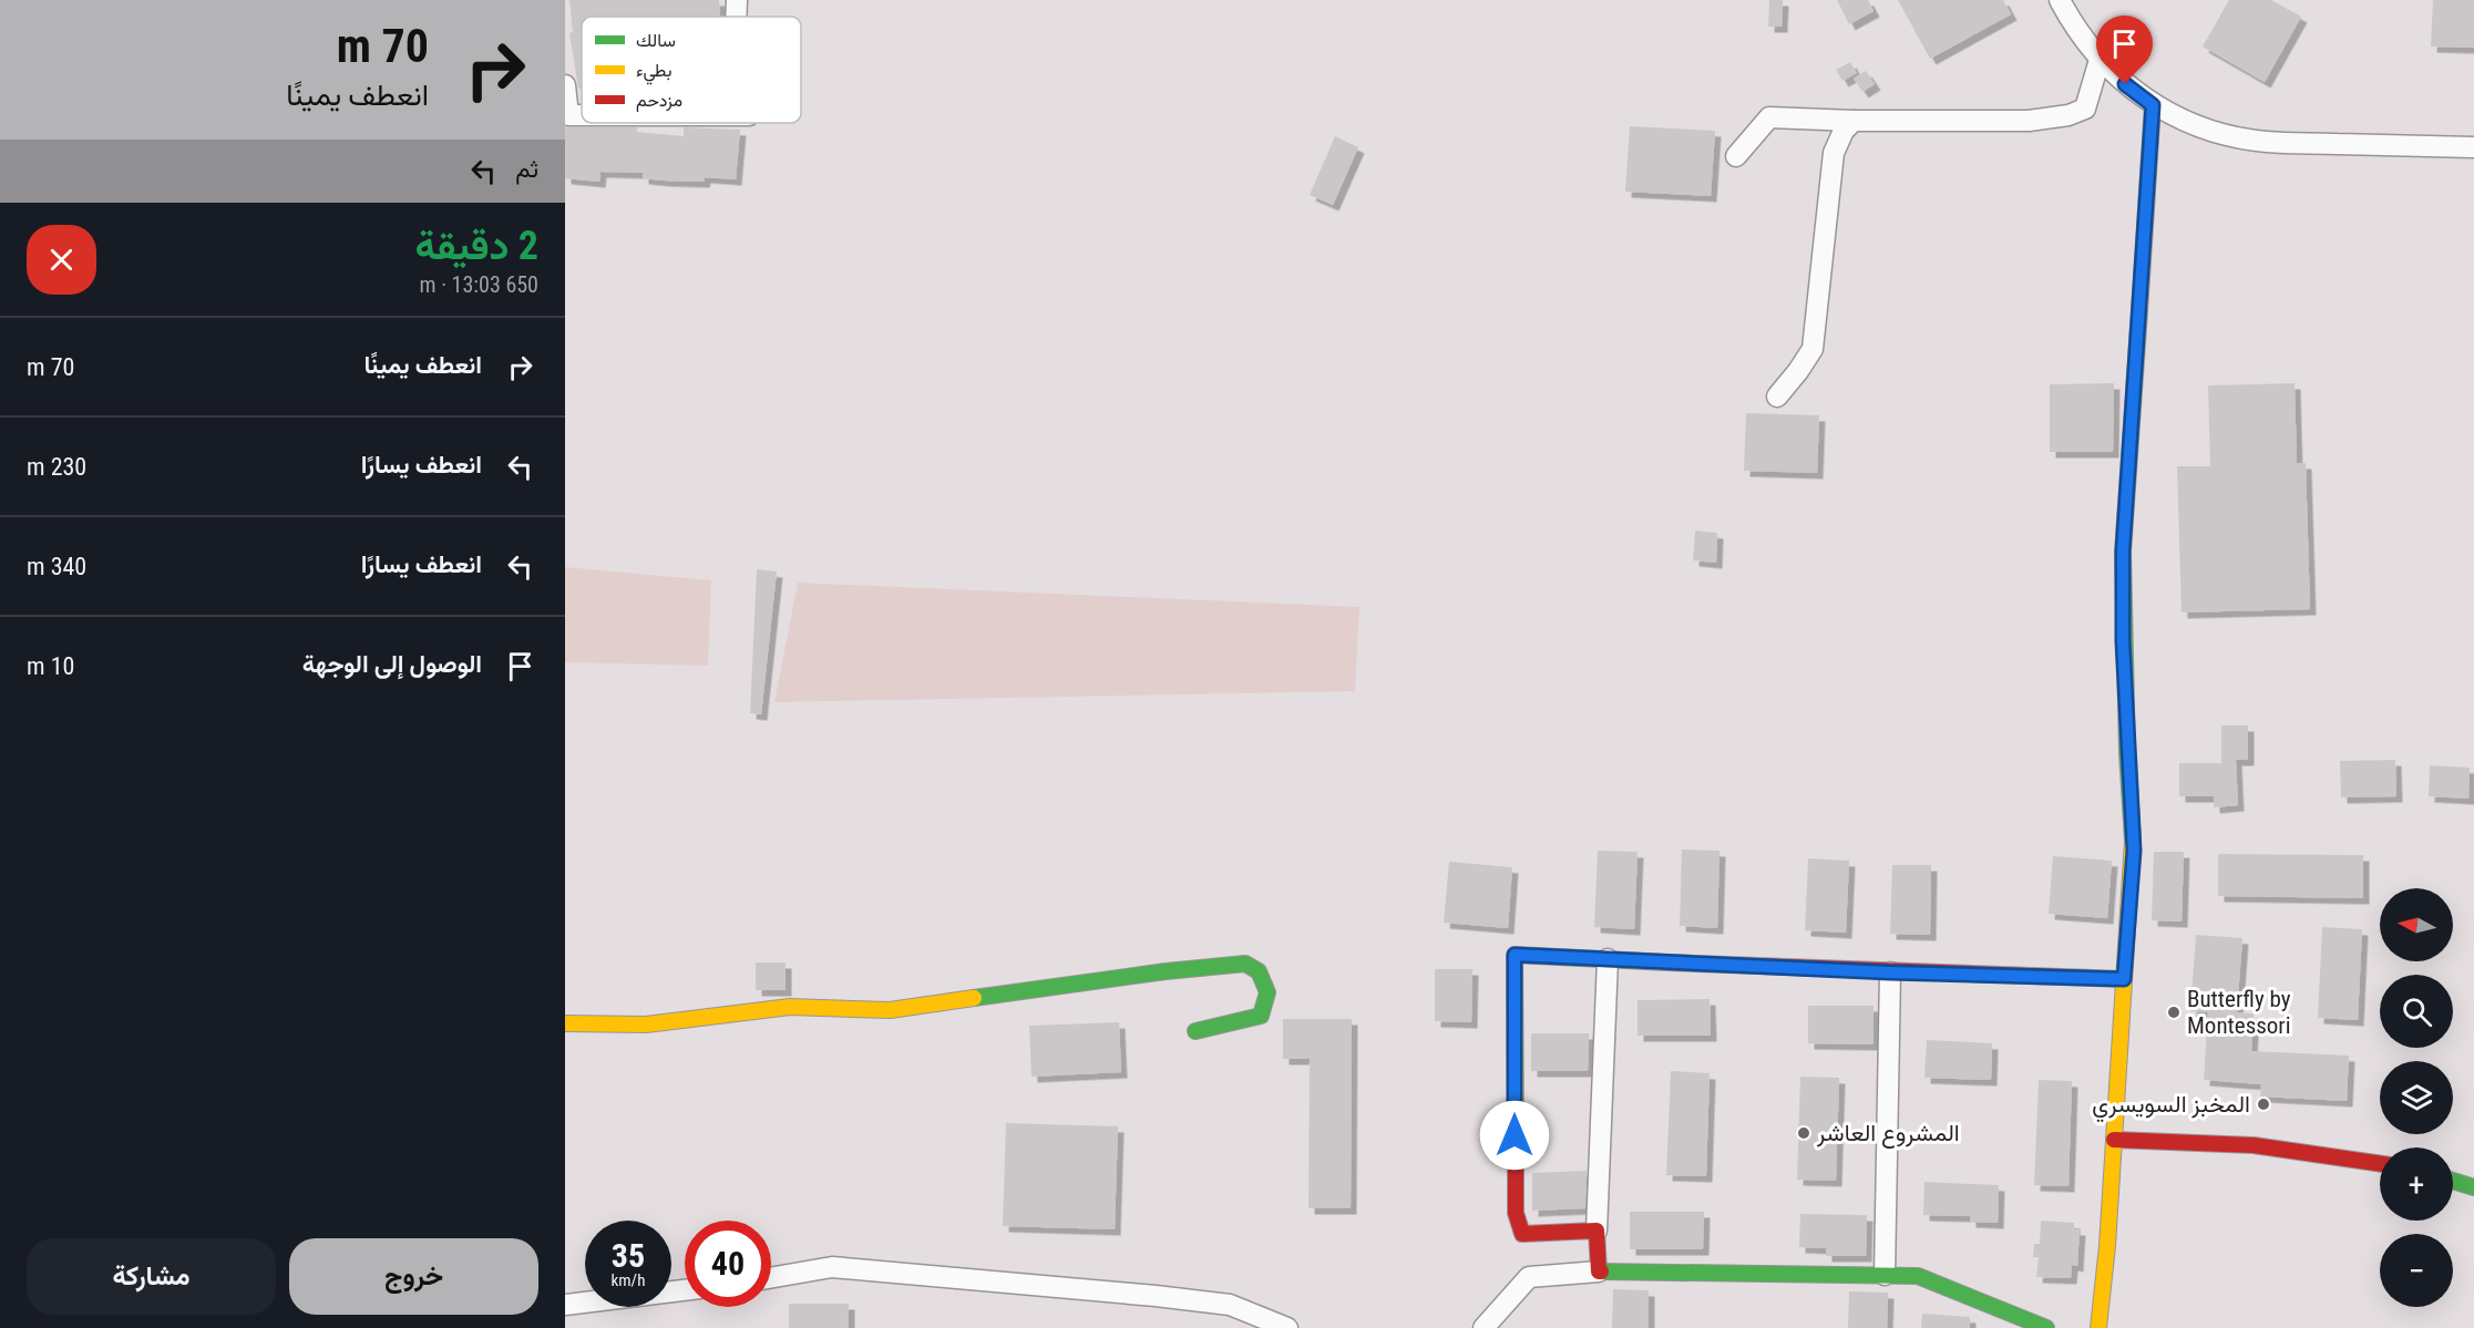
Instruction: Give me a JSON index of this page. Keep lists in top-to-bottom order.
{
  "places": ["Butterfly by Montessori", "المخبز السويسري", "المشروع العاشر"],
  "legend": ["سالك", "بطيء", "مزدحم"],
  "north": "left",
  "page": {
    "turn": ["70 m", "انعطف يمينًا"],
    "then": "ثم",
    "heading": ["2 دقيقة", "650 m · 13:03"],
    "list": [
      {
        "name": "انعطف يمينًا",
        "value": "70 m"
      },
      {
        "name": "انعطف يسارًا",
        "value": "230 m"
      },
      {
        "name": "انعطف يسارًا",
        "value": "340 m"
      },
      {
        "name": "الوصول إلى الوجهة",
        "value": "10 m"
      }
    ],
    "map_buttons": ["+", "−"],
    "speed": "35 km/h",
    "limit": "40",
    "buttons": ["خروج", "مشاركة"]
  }
}
